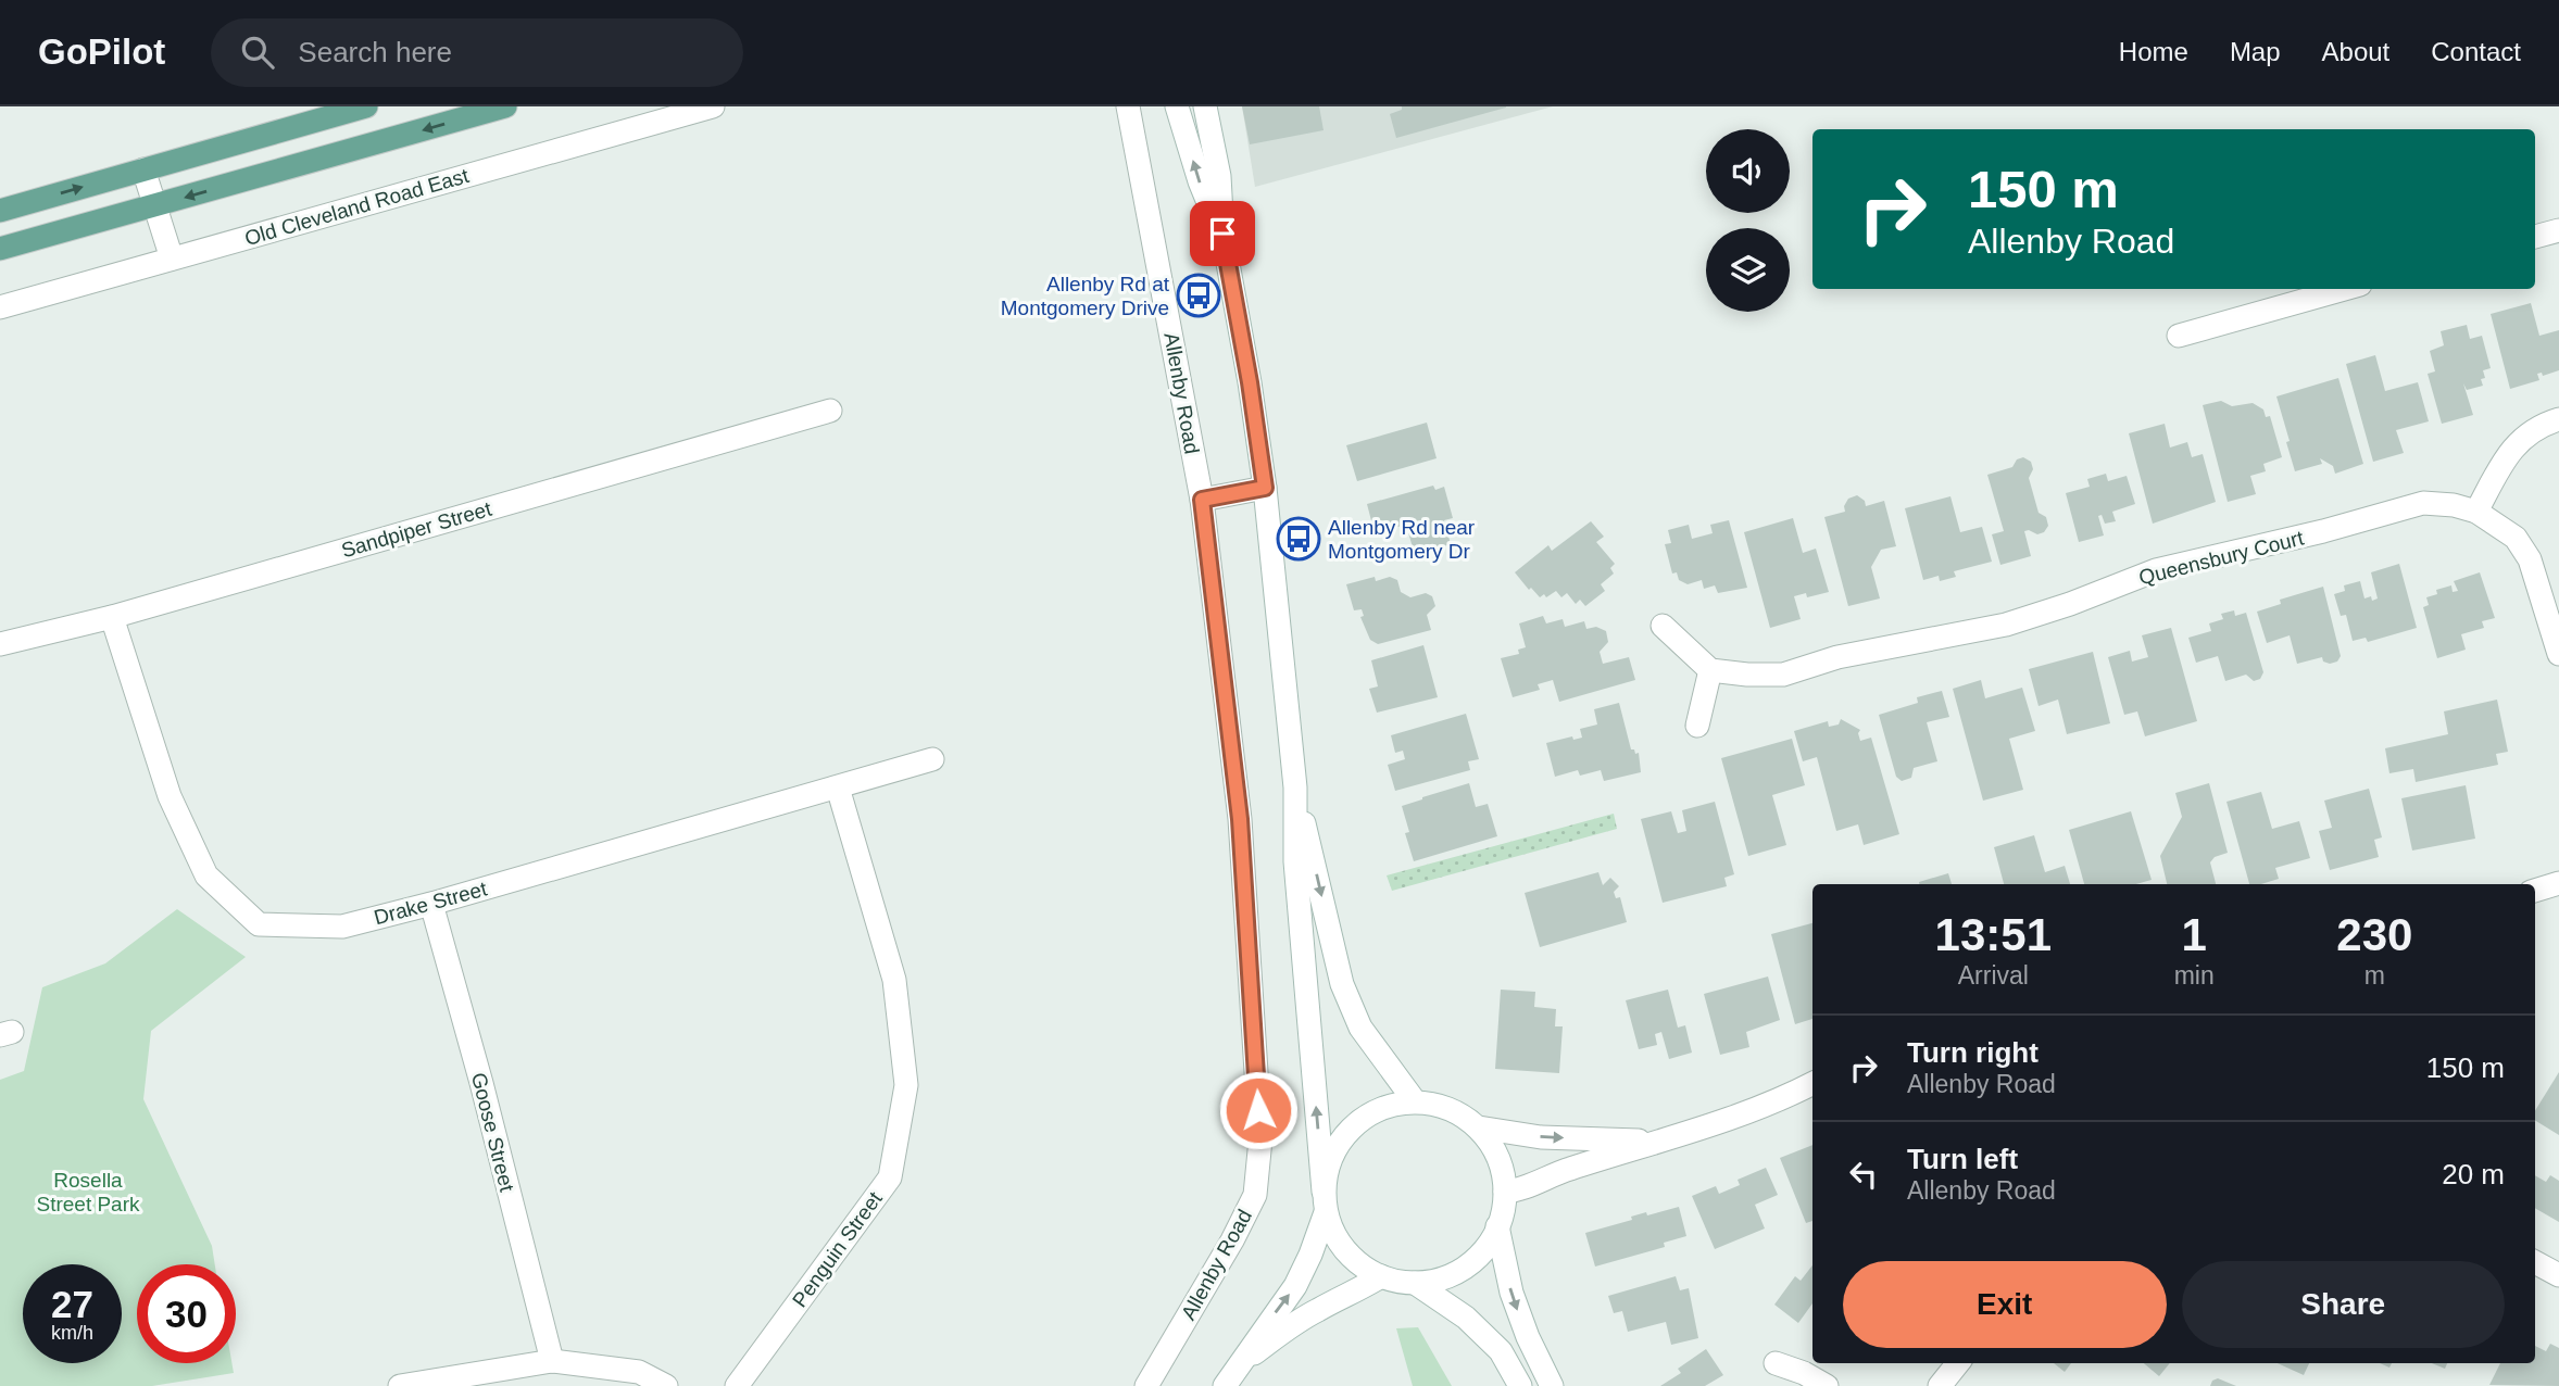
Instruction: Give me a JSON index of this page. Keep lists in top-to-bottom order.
{
  "streets": {
    "street": [
      "Old Cleveland Road East",
      "Allenby Road",
      "Sandpiper Street",
      "Queensbury Court",
      "Drake Street",
      "Goose Street",
      "Penguin Street"
    ]
  },
  "crossings": [
    ["Sandpiper Street", "Drake Street"],
    ["Drake Street", "Goose Street"],
    ["Drake Street", "Penguin Street"]
  ],
  "parks": ["Rosella Street Park"],
  "places": {
    "bus stop": ["Allenby Rd at Montgomery Drive", "Allenby Rd near Montgomery Dr"]
  },
  "page": {
    "header": "GoPilot",
    "search": "Search here",
    "nav": [
      "Home",
      "Map",
      "About",
      "Contact"
    ],
    "turn": ["150 m", "Allenby Road"],
    "eta": [
      "13:51",
      "Arrival",
      "1",
      "min",
      "230",
      "m"
    ],
    "list": [
      {
        "name": "Turn right",
        "note": "Allenby Road",
        "value": "150 m"
      },
      {
        "name": "Turn left",
        "note": "Allenby Road",
        "value": "20 m"
      }
    ],
    "buttons": ["Exit", "Share"],
    "speed": "27 km/h",
    "limit": "30"
  }
}
